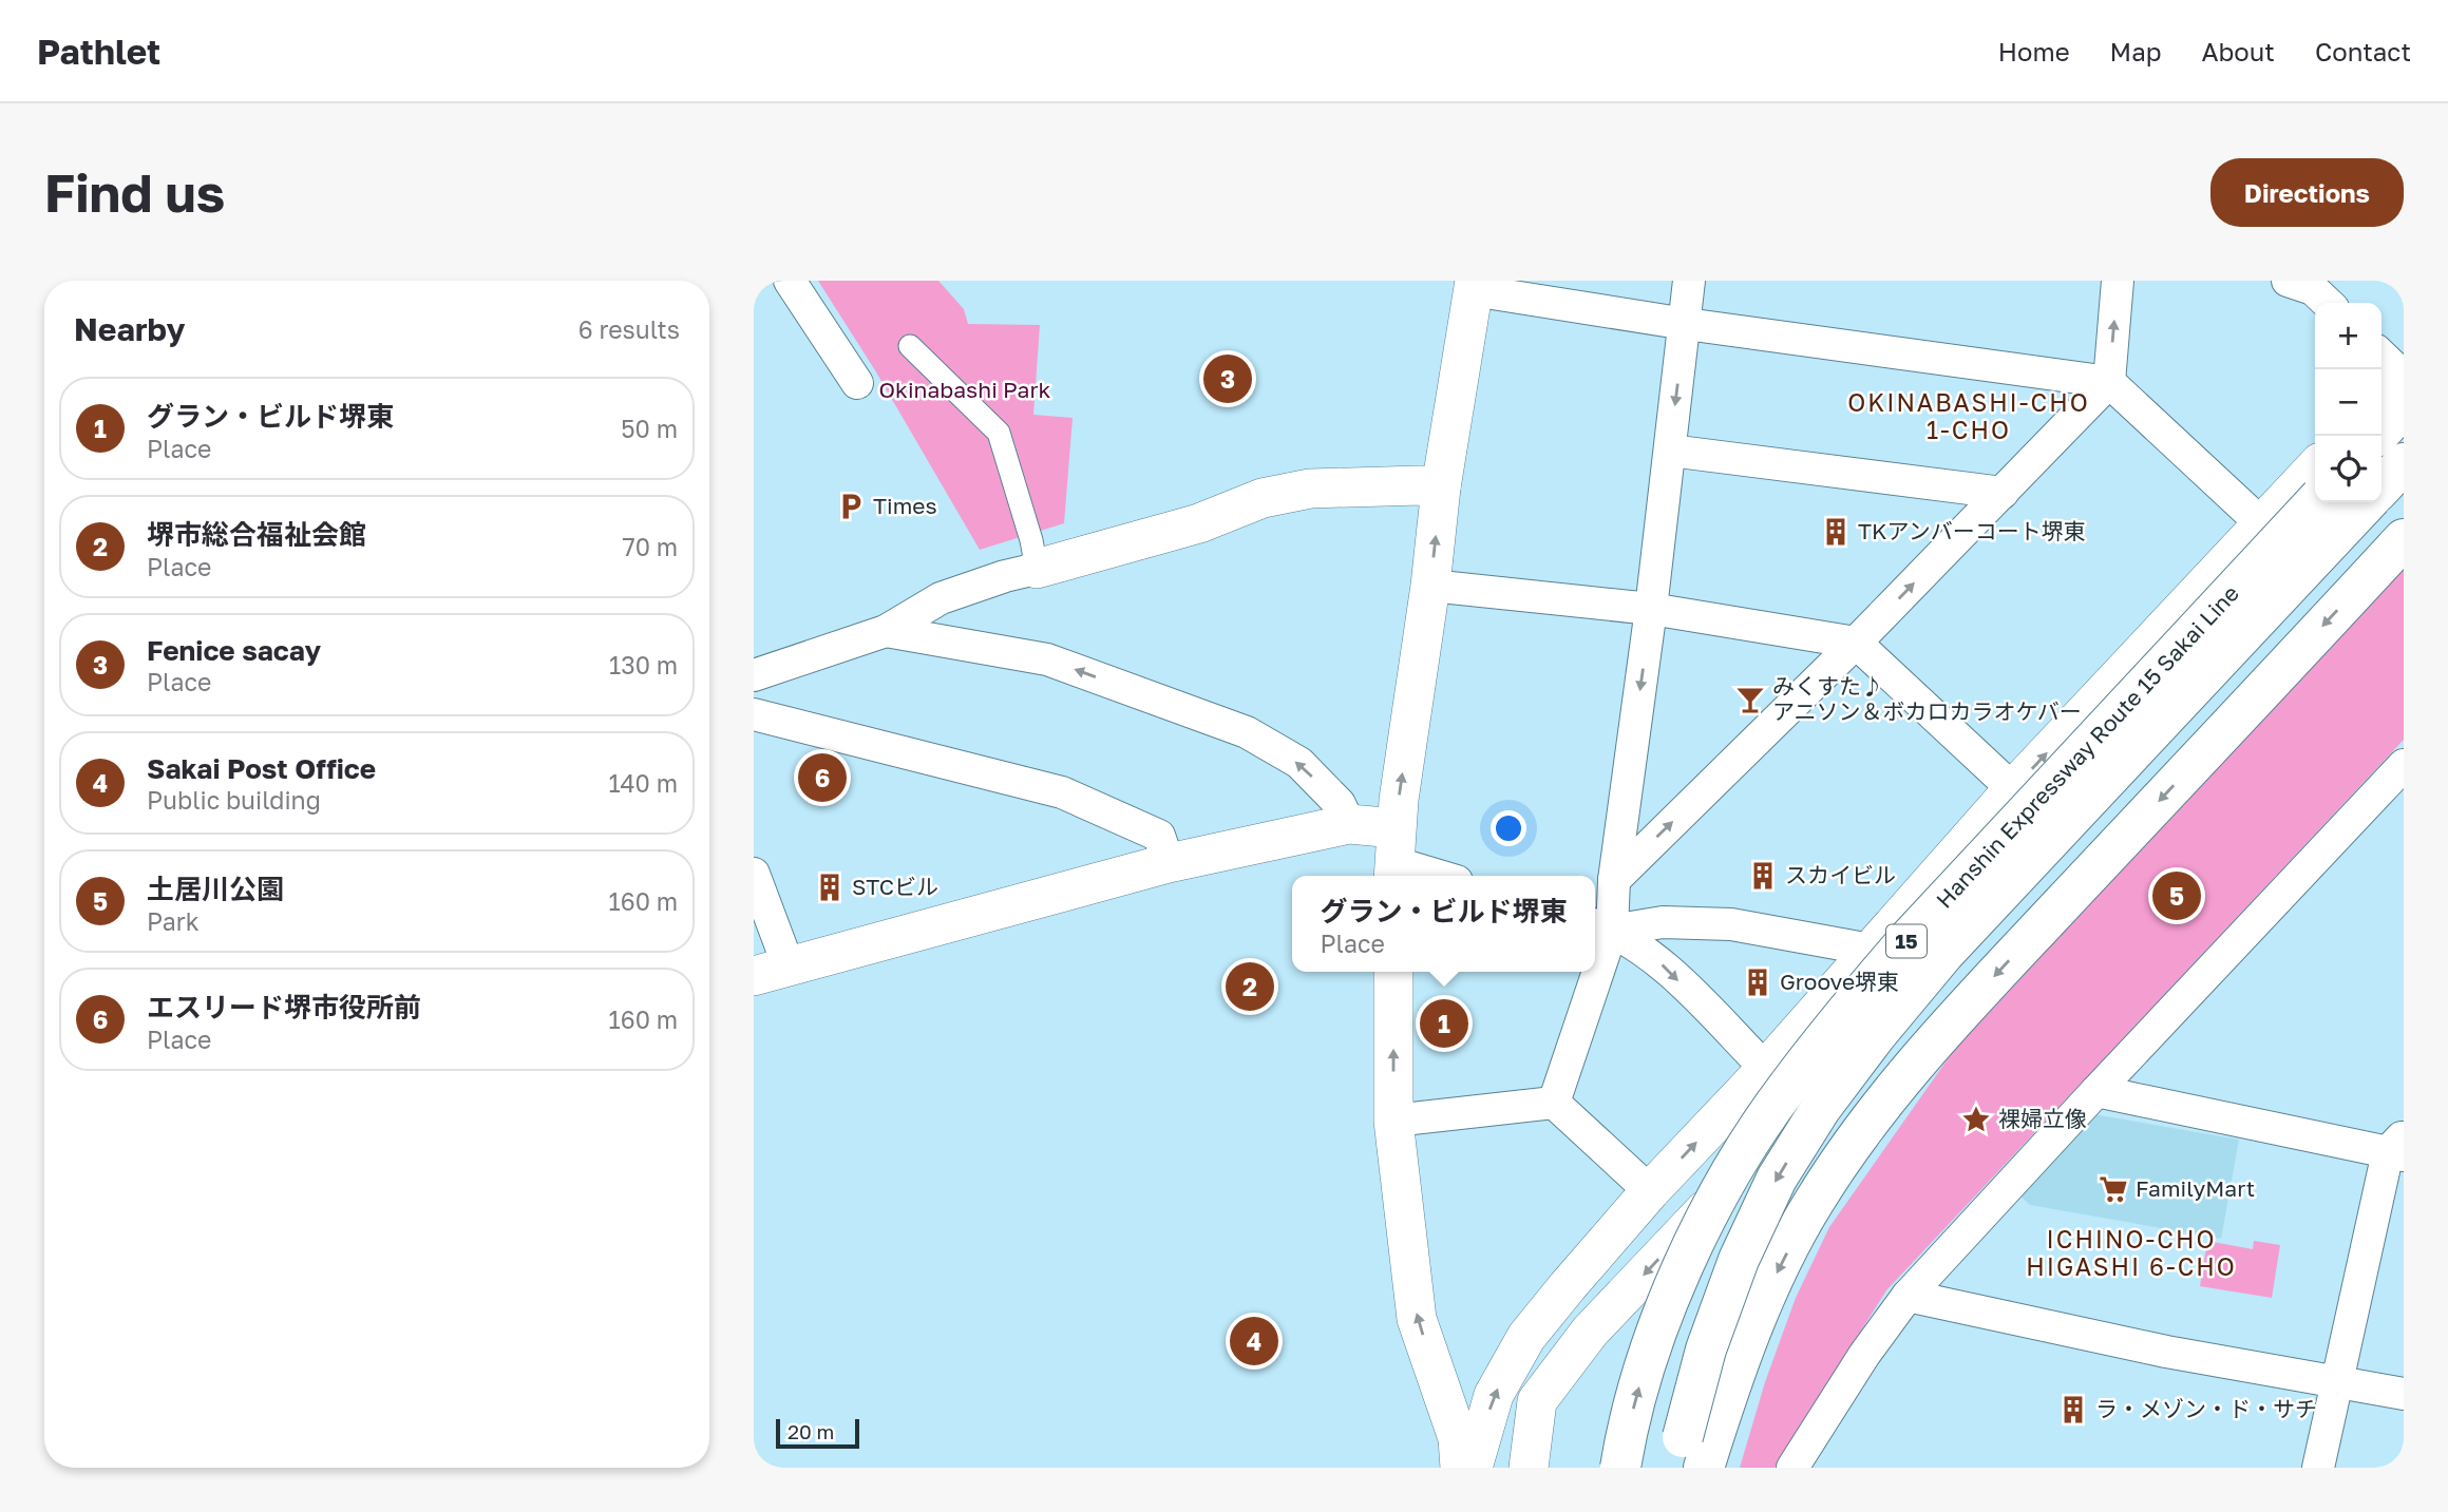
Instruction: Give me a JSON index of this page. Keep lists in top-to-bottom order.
{
  "streets": {
    "highway": ["Hanshin Expressway Route 15 Sakai Line", "15"]
  },
  "districts": ["OKINABASHI-CHO 1-CHO", "ICHINO-CHO HIGASHI 6-CHO"],
  "parks": ["Okinabashi Park"],
  "places": {
    "parking": ["Times"],
    "building": [
      "TKアンバーコート堺東",
      "スカイビル",
      "STCビル",
      "Groove堺東",
      "ラ・メゾン・ド・サチ"
    ],
    "bar": ["みくすた♪ アニソン＆ボカロカラオケバー"],
    "place": ["裸婦立像"],
    "supermarket": ["FamilyMart"]
  },
  "scale_bar": "20 m",
  "page": {
    "header": "Pathlet",
    "nav": [
      "Home",
      "Map",
      "About",
      "Contact"
    ],
    "buttons": "Directions",
    "title": "Find us",
    "heading": ["Nearby", "6 results"],
    "map_buttons": ["+", "−"],
    "pins": [
      "3",
      "6",
      "5",
      "2",
      "1",
      "4"
    ],
    "list": [
      {
        "mark": "1",
        "name": "グラン・ビルド堺東",
        "note": "Place",
        "value": "50 m"
      },
      {
        "mark": "2",
        "name": "堺市総合福祉会館",
        "note": "Place",
        "value": "70 m"
      },
      {
        "mark": "3",
        "name": "Fenice sacay",
        "note": "Place",
        "value": "130 m"
      },
      {
        "mark": "4",
        "name": "Sakai Post Office",
        "note": "Public building",
        "value": "140 m"
      },
      {
        "mark": "5",
        "name": "土居川公園",
        "note": "Park",
        "value": "160 m"
      },
      {
        "mark": "6",
        "name": "エスリード堺市役所前",
        "note": "Place",
        "value": "160 m"
      }
    ],
    "popup": ["グラン・ビルド堺東", "Place"],
    "scale": "20 m"
  }
}
